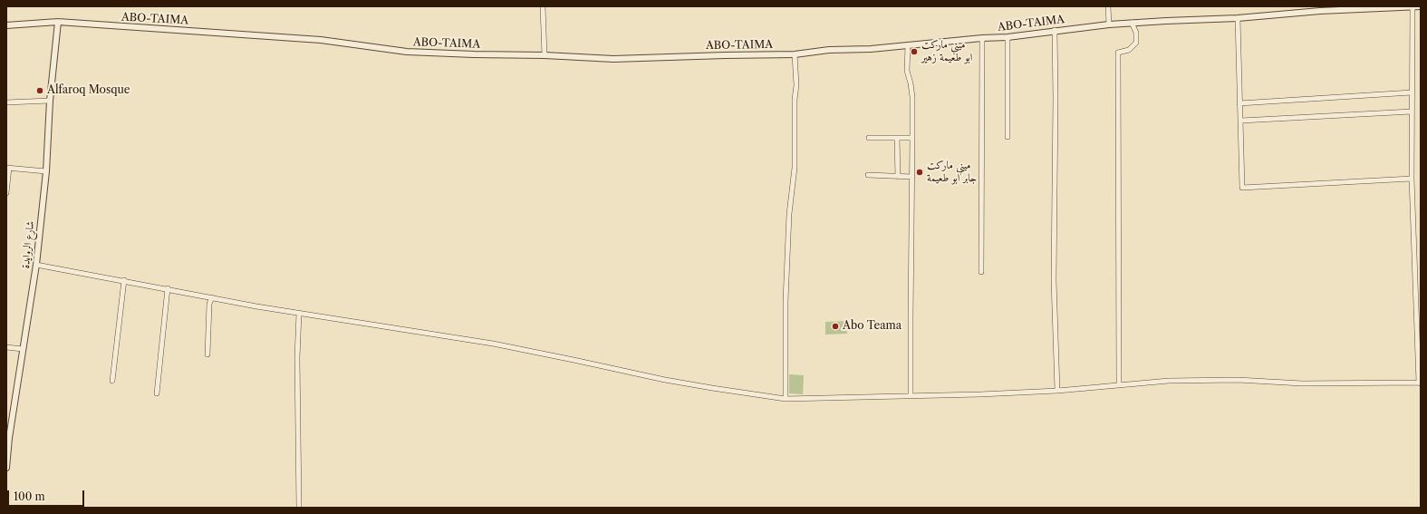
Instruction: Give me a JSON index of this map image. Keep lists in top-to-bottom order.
{
  "streets": {
    "street": ["ABO-TAIMA", "شارع الروايدة"]
  },
  "crossings": [
    ["ABO-TAIMA", "شارع الروايدة"]
  ],
  "places": [
    "ميني ماركت ابو طعيمة زهير",
    "Alfaroq Mosque",
    "ميني ماركت جابر ابو طعيمة",
    "Abo Teama"
  ],
  "scale_bar": "100 m"
}
